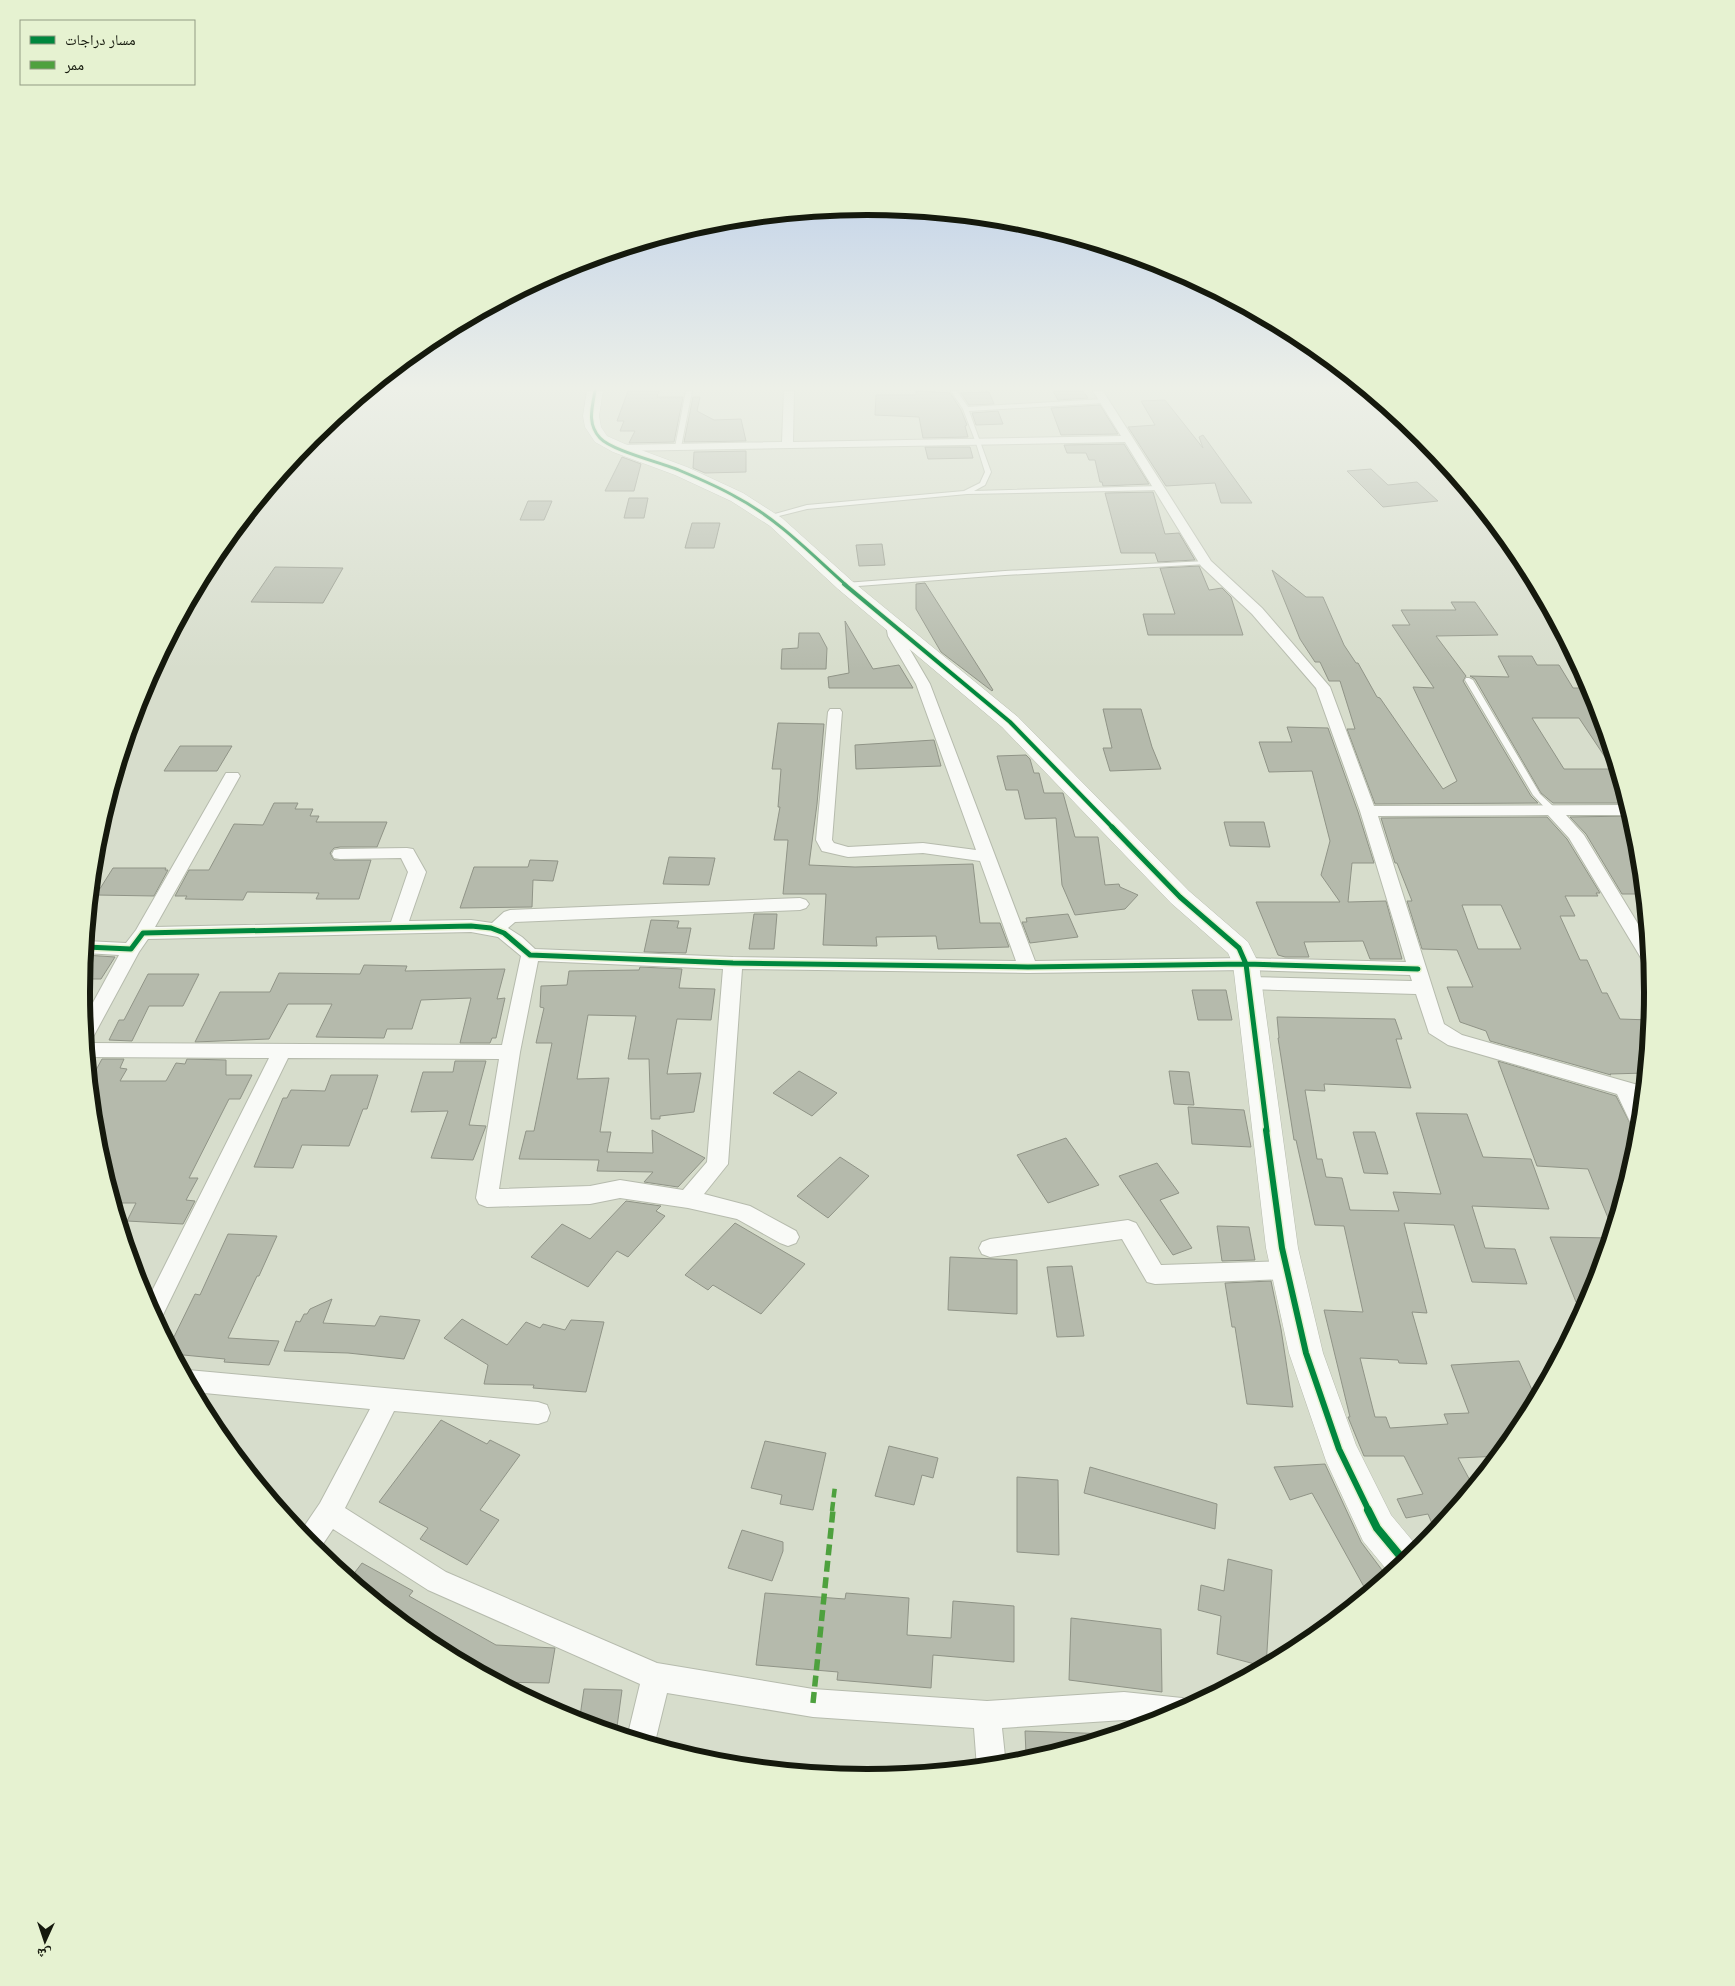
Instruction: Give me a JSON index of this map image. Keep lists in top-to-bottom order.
{
  "legend": ["مسار دراجات", "ممر"],
  "north": "bottom"
}
